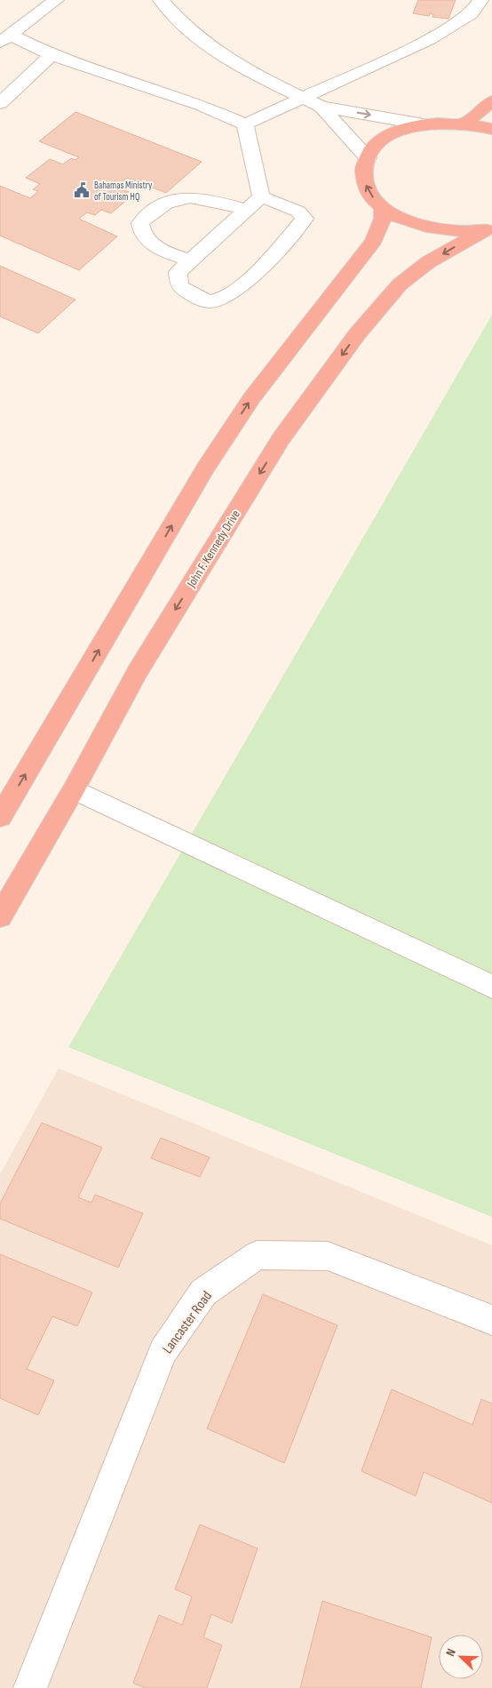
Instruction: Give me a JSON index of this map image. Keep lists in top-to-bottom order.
{
  "streets": {
    "highway": ["John F. Kennedy Drive"],
    "street": ["Lancaster Road"]
  },
  "places": {
    "public building": ["Bahamas Ministry of Tourism HQ"]
  },
  "north": "top left"
}
